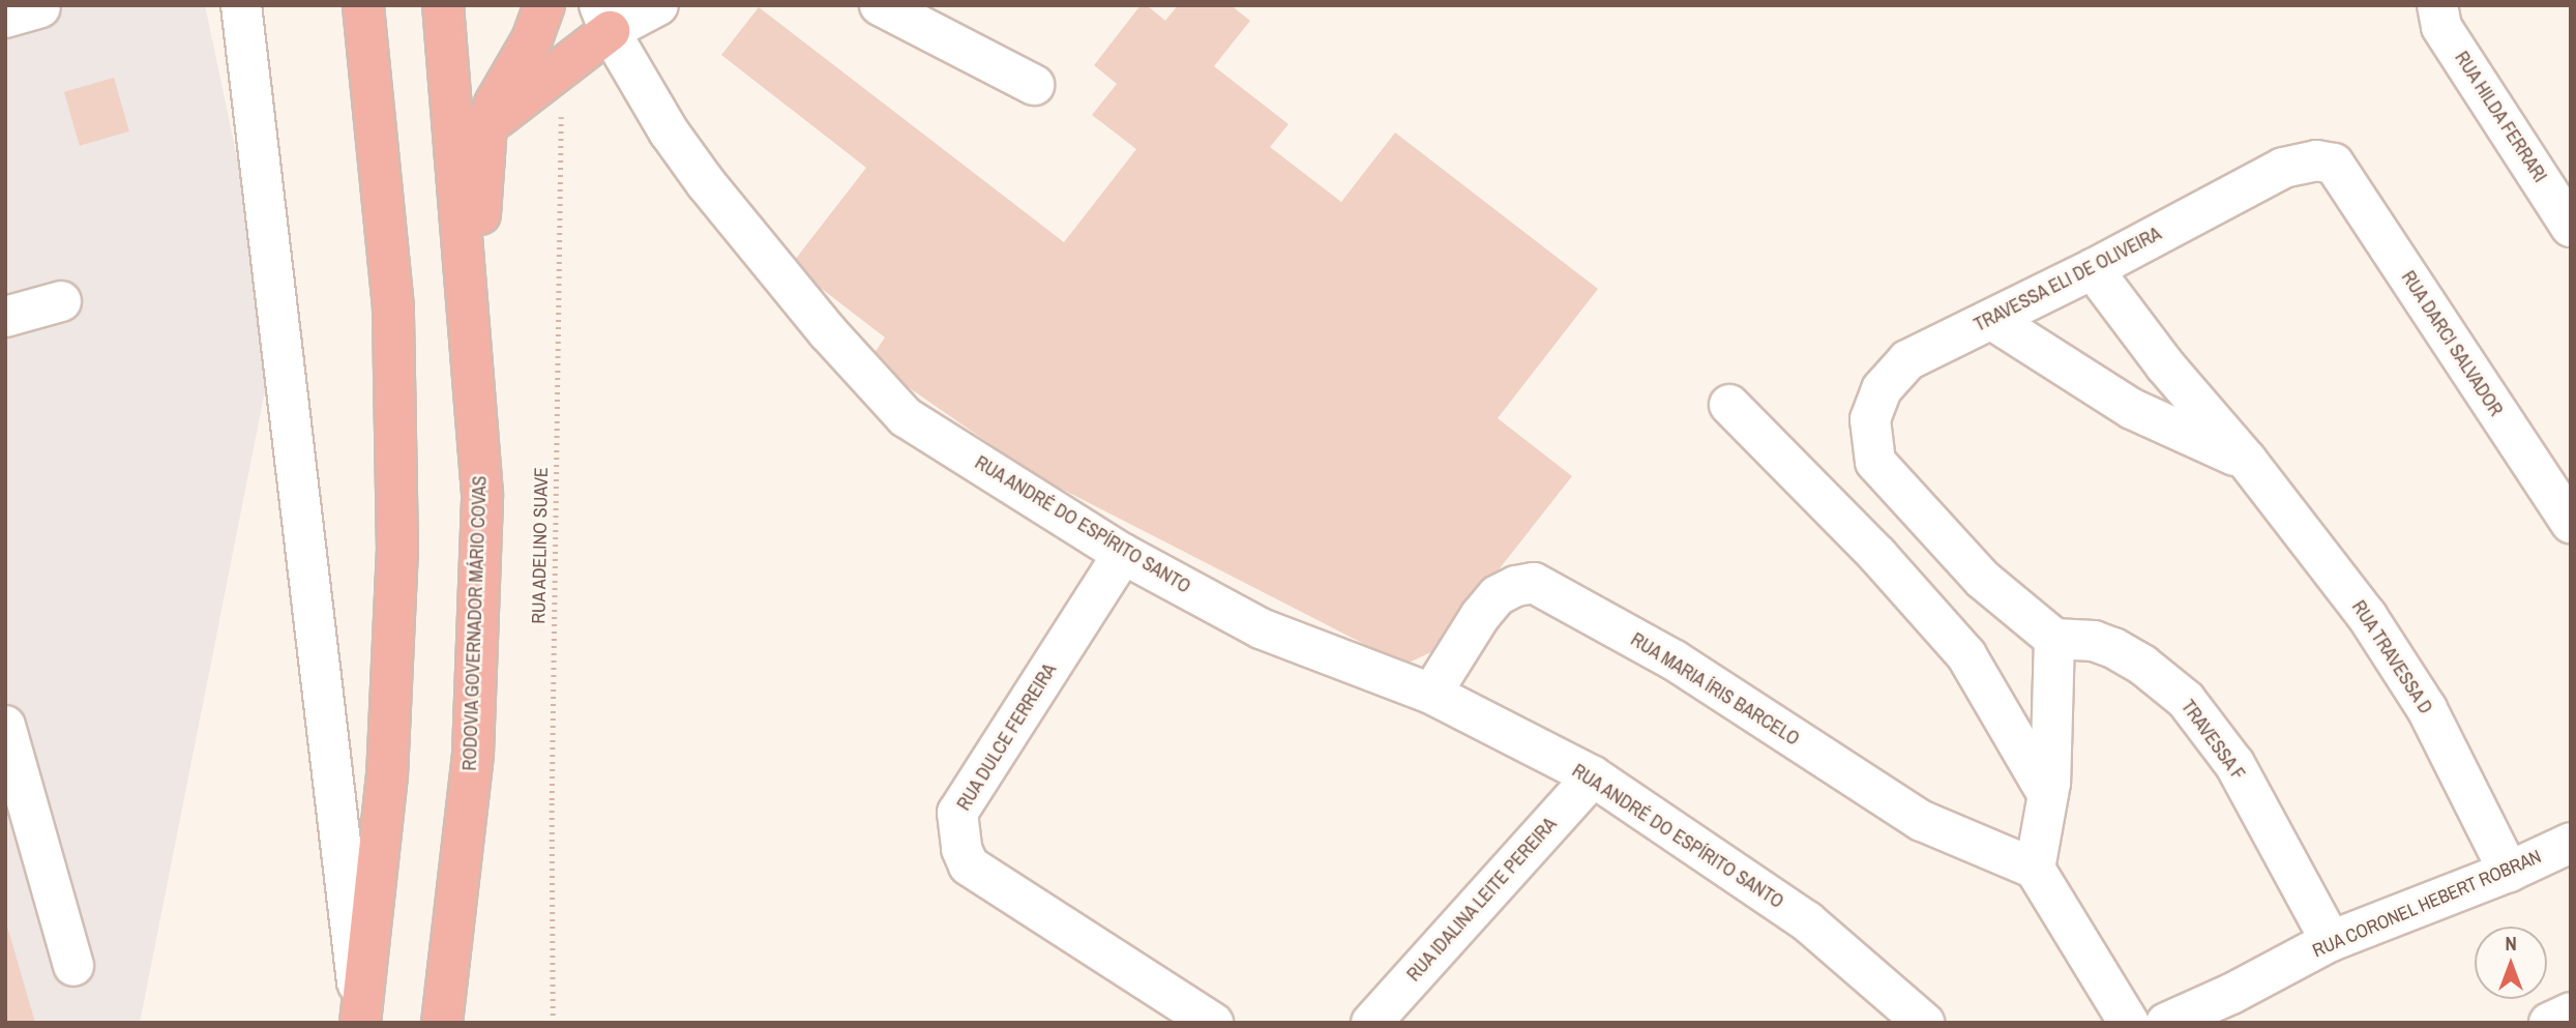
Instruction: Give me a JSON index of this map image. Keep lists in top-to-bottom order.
{
  "streets": {
    "highway": ["RODOVIA GOVERNADOR MÁRIO COVAS"],
    "street": [
      "RUA HILDA FERRARI",
      "TRAVESSA ELI DE OLIVEIRA",
      "RUA DARCI SALVADOR",
      "RUA ANDRÉ DO ESPÍRITO SANTO",
      "RUA TRAVESSA D",
      "RUA MARIA ÍRIS BARCELO",
      "RUA DULCE FERREIRA",
      "TRAVESSA F",
      "RUA IDALINA LEITE PEREIRA",
      "RUA CORONEL HEBERT ROBRAN"
    ],
    "path": ["RUA ADELINO SUAVE"]
  },
  "crossings": [
    ["TRAVESSA ELI DE OLIVEIRA", "RUA DARCI SALVADOR"],
    ["TRAVESSA ELI DE OLIVEIRA", "RUA TRAVESSA D"],
    ["TRAVESSA ELI DE OLIVEIRA", "TRAVESSA F"],
    ["RUA ANDRÉ DO ESPÍRITO SANTO", "RUA MARIA ÍRIS BARCELO"],
    ["RUA ANDRÉ DO ESPÍRITO SANTO", "RUA DULCE FERREIRA"],
    ["RUA ANDRÉ DO ESPÍRITO SANTO", "RUA IDALINA LEITE PEREIRA"],
    ["RUA TRAVESSA D", "RUA CORONEL HEBERT ROBRAN"],
    ["TRAVESSA F", "RUA CORONEL HEBERT ROBRAN"]
  ],
  "north": "top"
}
